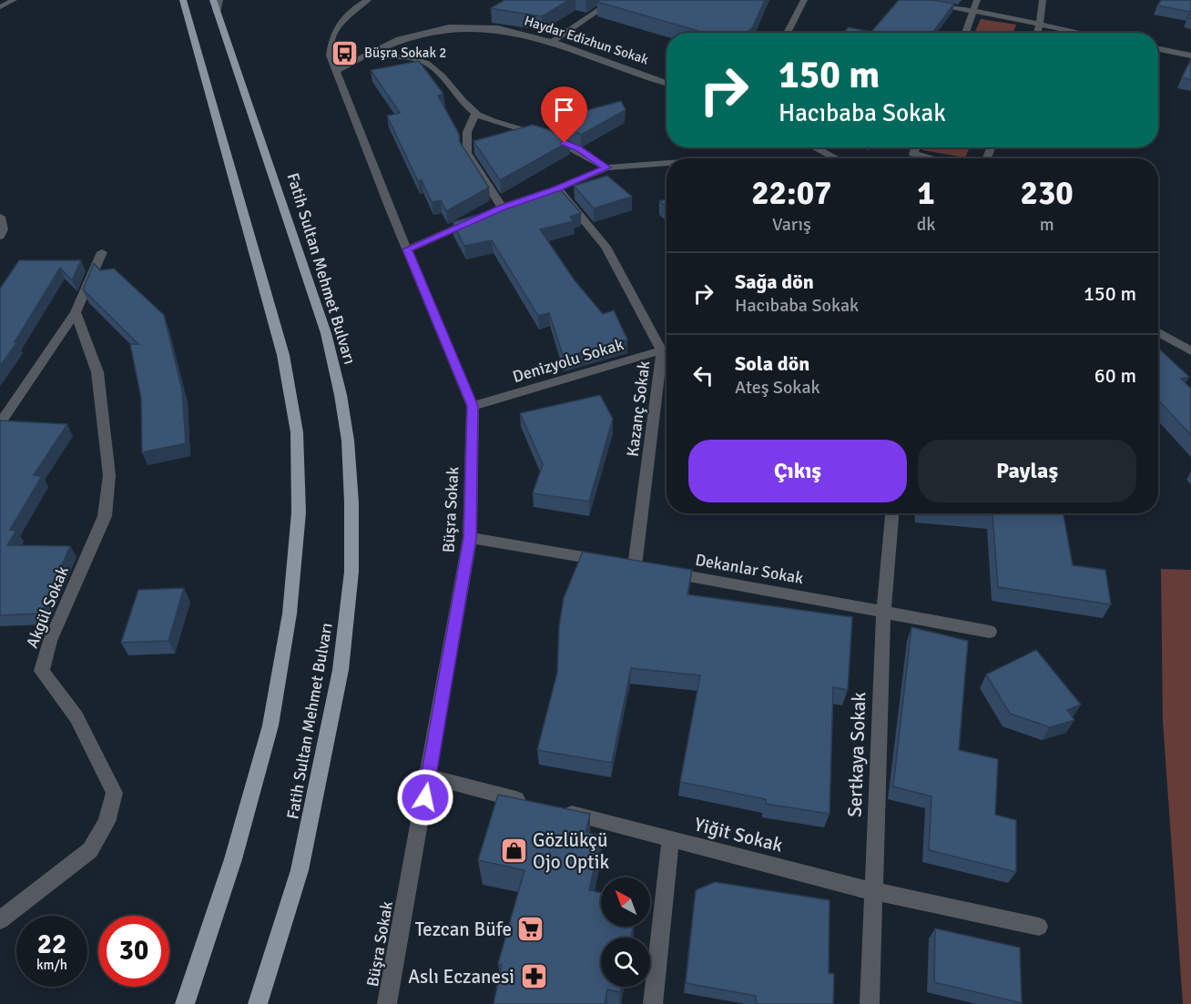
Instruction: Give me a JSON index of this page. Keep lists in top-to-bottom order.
{
  "streets": {
    "main road": ["Fatih Sultan Mehmet Bulvarı"],
    "street": [
      "Haydar Edizhun Sokak",
      "Denizyolu Sokak",
      "Kazanç Sokak",
      "Büşra Sokak",
      "Dekanlar Sokak",
      "Akgül Sokak",
      "Sertkaya Sokak",
      "Yiğit Sokak"
    ]
  },
  "crossings": [
    ["Haydar Edizhun Sokak", "Büşra Sokak"],
    ["Denizyolu Sokak", "Büşra Sokak"],
    ["Kazanç Sokak", "Dekanlar Sokak"],
    ["Büşra Sokak", "Dekanlar Sokak"],
    ["Dekanlar Sokak", "Sertkaya Sokak"],
    ["Sertkaya Sokak", "Yiğit Sokak"]
  ],
  "places": {
    "bus stop": ["Büşra Sokak 2"],
    "shop": ["Gözlükçü Ojo Optik"],
    "supermarket": ["Tezcan Büfe"],
    "pharmacy": ["Aslı Eczanesi"]
  },
  "north": "top left",
  "page": {
    "turn": ["150 m", "Hacıbaba Sokak"],
    "eta": [
      "22:07",
      "Varış",
      "1",
      "dk",
      "230",
      "m"
    ],
    "list": [
      {
        "name": "Sağa dön",
        "note": "Hacıbaba Sokak",
        "value": "150 m"
      },
      {
        "name": "Sola dön",
        "note": "Ateş Sokak",
        "value": "60 m"
      }
    ],
    "buttons": ["Çıkış", "Paylaş"],
    "speed": "22 km/h",
    "limit": "30"
  }
}
